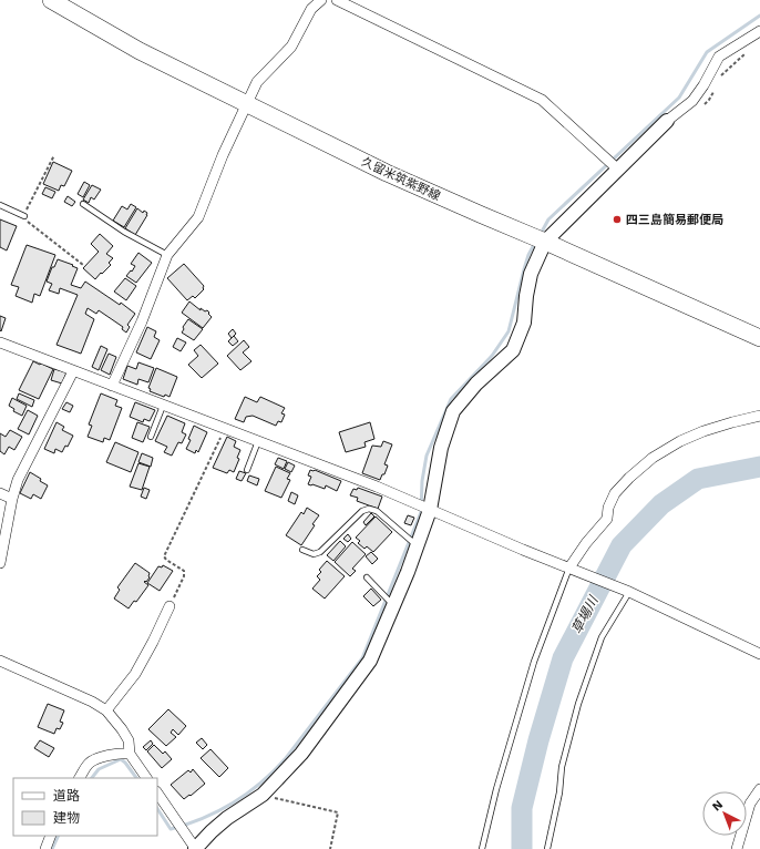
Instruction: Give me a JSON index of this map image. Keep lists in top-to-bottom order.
{
  "streets": {
    "main road": ["久留米筑紫野線"]
  },
  "water": ["草場川"],
  "places": ["四三島簡易郵便局"],
  "legend": ["道路", "建物"],
  "north": "top left"
}
